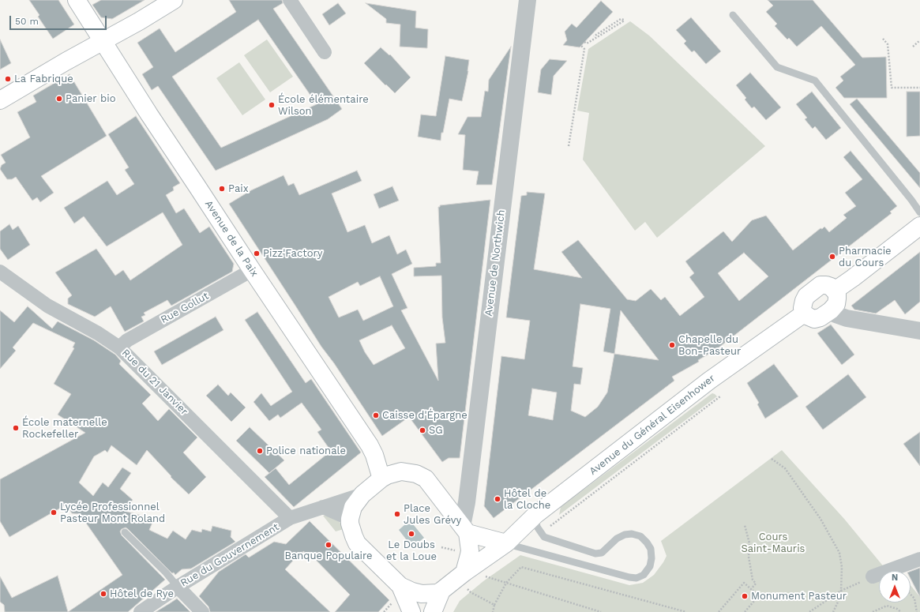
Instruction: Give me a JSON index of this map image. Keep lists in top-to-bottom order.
{
  "streets": {
    "main road": ["Avenue de la Paix", "Avenue du Général Eisenhower"],
    "street": [
      "Avenue de Northwich",
      "Rue Gollut",
      "Rue du 21 Janvier",
      "Rue du Gouvernement"
    ]
  },
  "crossings": [
    ["Avenue de la Paix", "Rue Gollut"],
    ["Rue Gollut", "Rue du 21 Janvier"],
    ["Rue du 21 Janvier", "Rue du Gouvernement"]
  ],
  "parks": ["Cours Saint-Mauris"],
  "places": [
    "La Fabrique",
    "Panier bio",
    "École élémentaire Wilson",
    "Paix",
    "Pizz'Factory",
    "Pharmacie du Cours",
    "Chapelle du Bon-Pasteur",
    "Caisse d'Épargne",
    "École maternelle Rockefeller",
    "SG",
    "Police nationale",
    "Hôtel de la Cloche",
    "Lycée Professionnel Pasteur Mont Roland",
    "Place Jules Grévy",
    "Le Doubs et la Loue",
    "Banque Populaire",
    "Hôtel de Rye",
    "Monument Pasteur"
  ],
  "scale_bar": "50 m",
  "north": "top"
}
